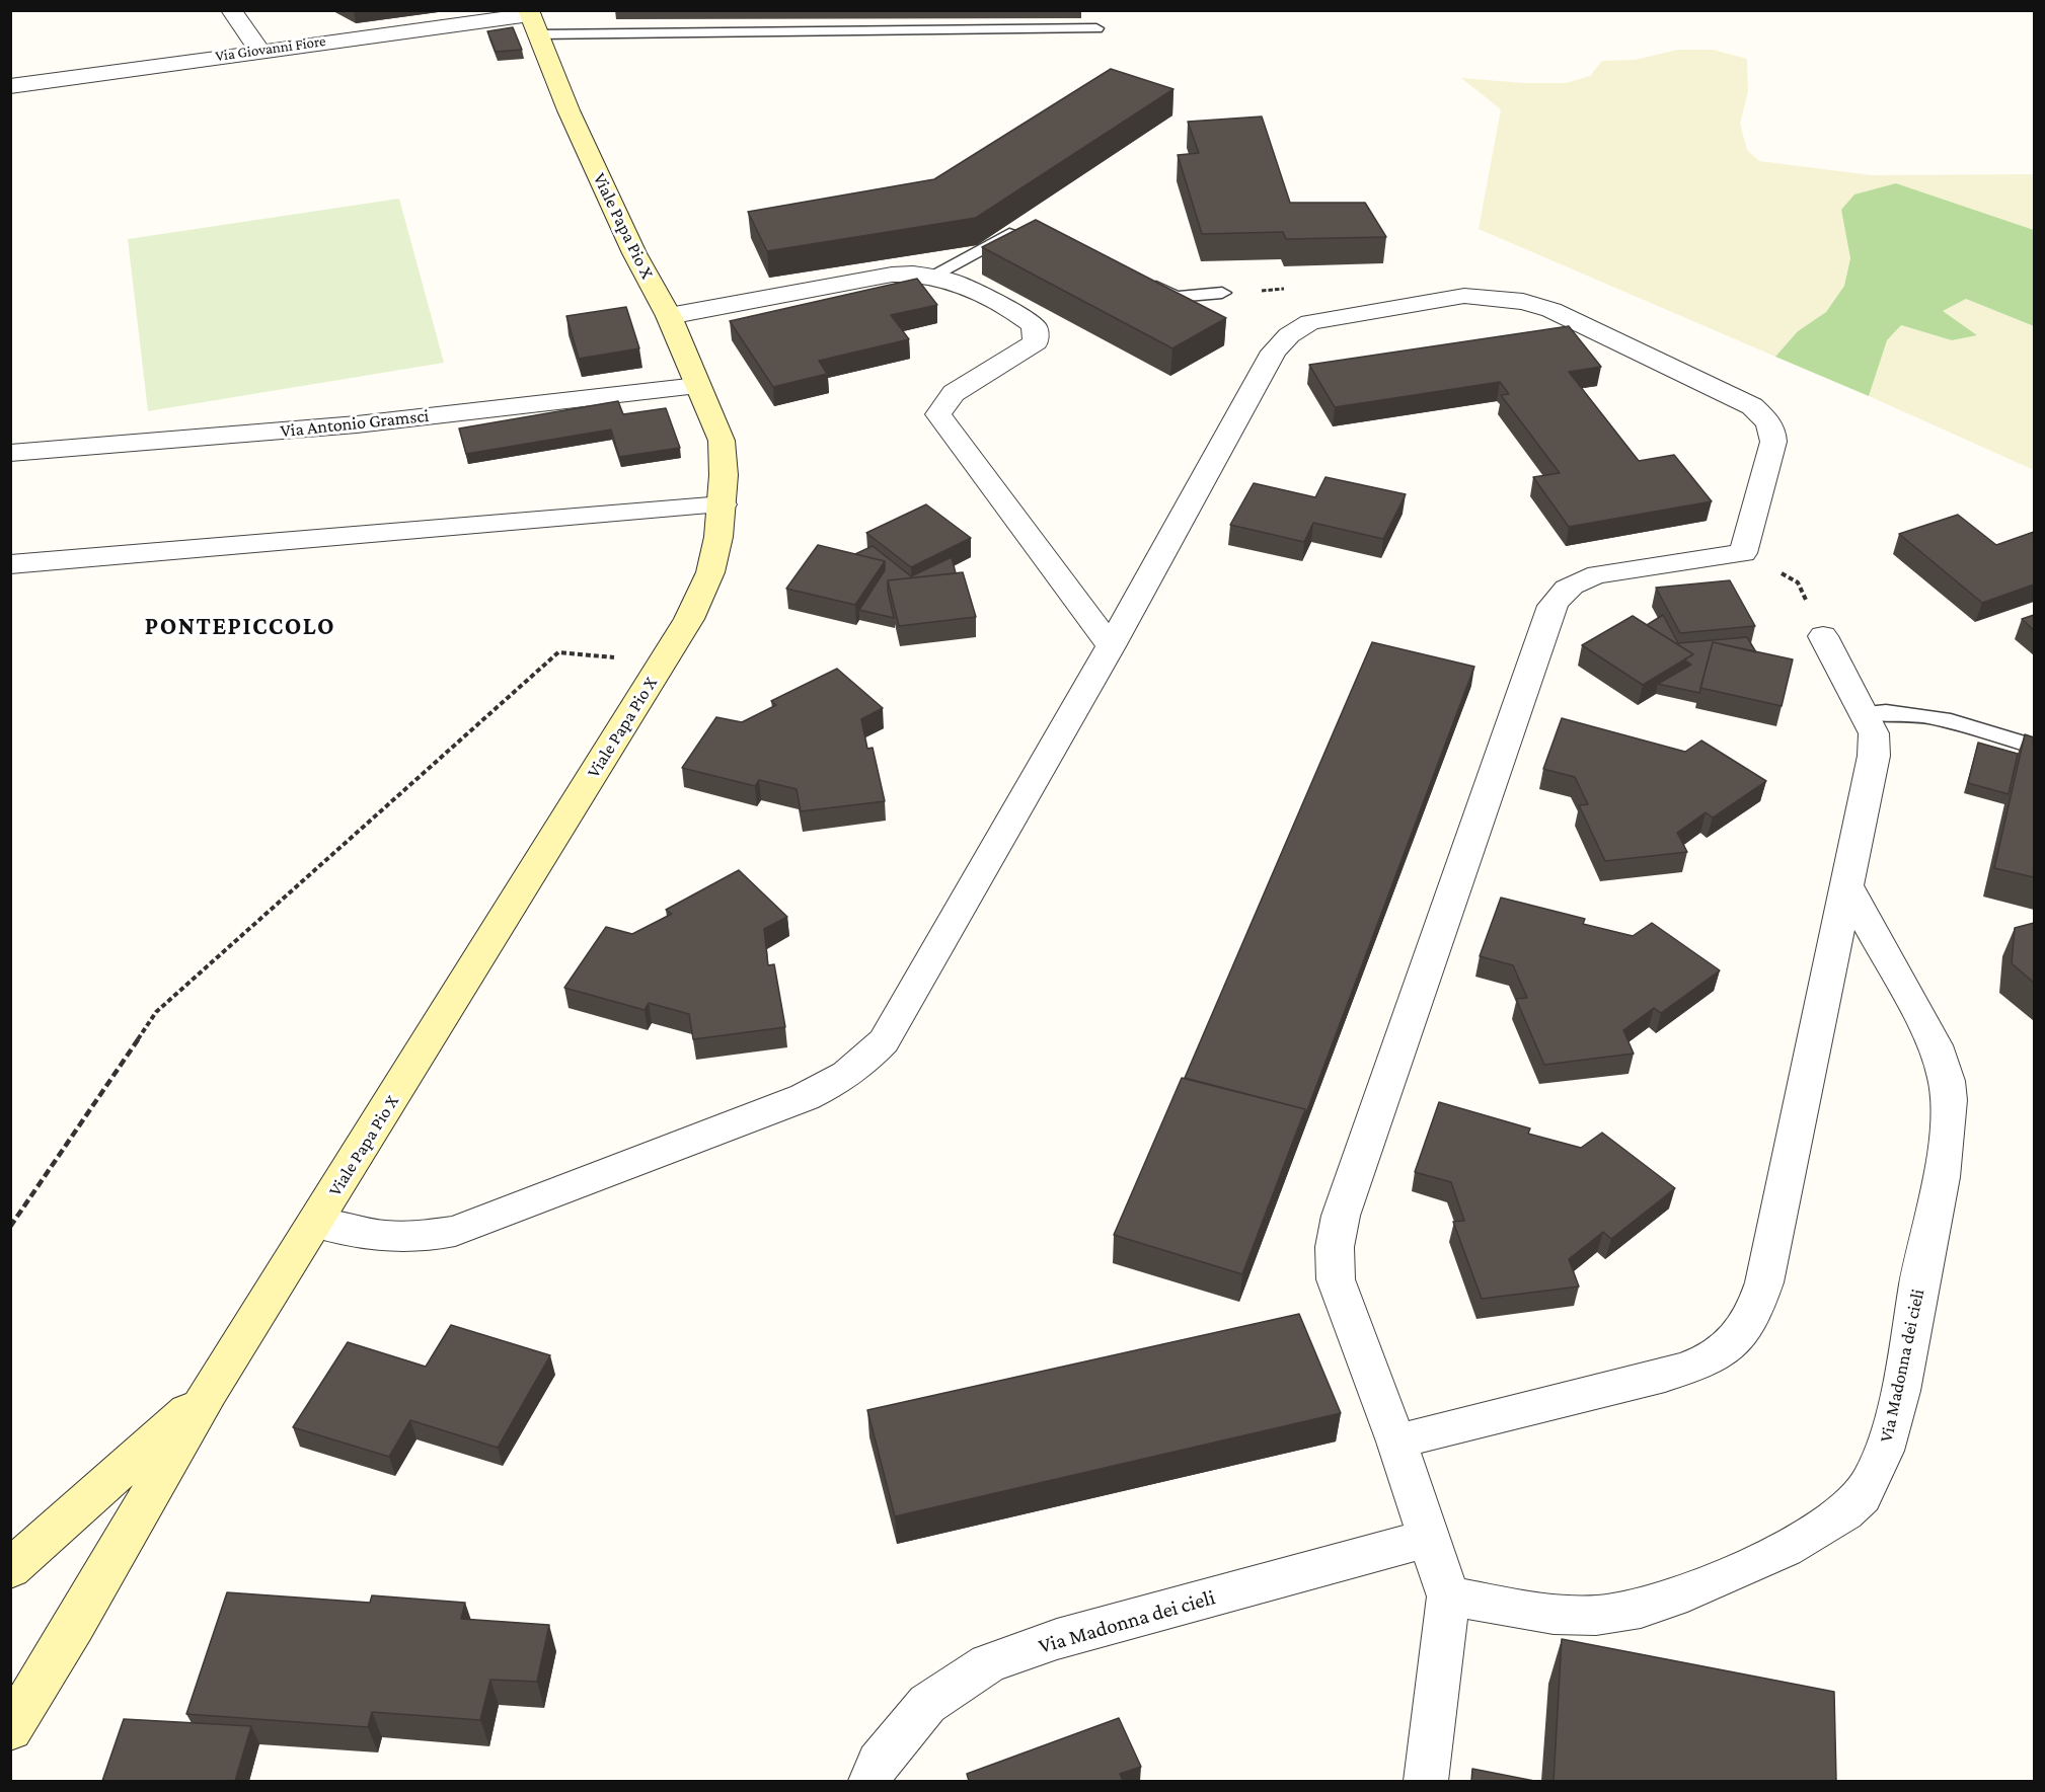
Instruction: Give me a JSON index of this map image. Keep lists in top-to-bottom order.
{
  "streets": {
    "street": [
      "Via Giovanni Fiore",
      "Viale Papa Pio X",
      "Via Antonio Gramsci",
      "Via Madonna dei cieli"
    ]
  },
  "crossings": [
    ["Via Giovanni Fiore", "Viale Papa Pio X"],
    ["Viale Papa Pio X", "Via Antonio Gramsci"]
  ],
  "districts": ["PONTEPICCOLO"]
}
